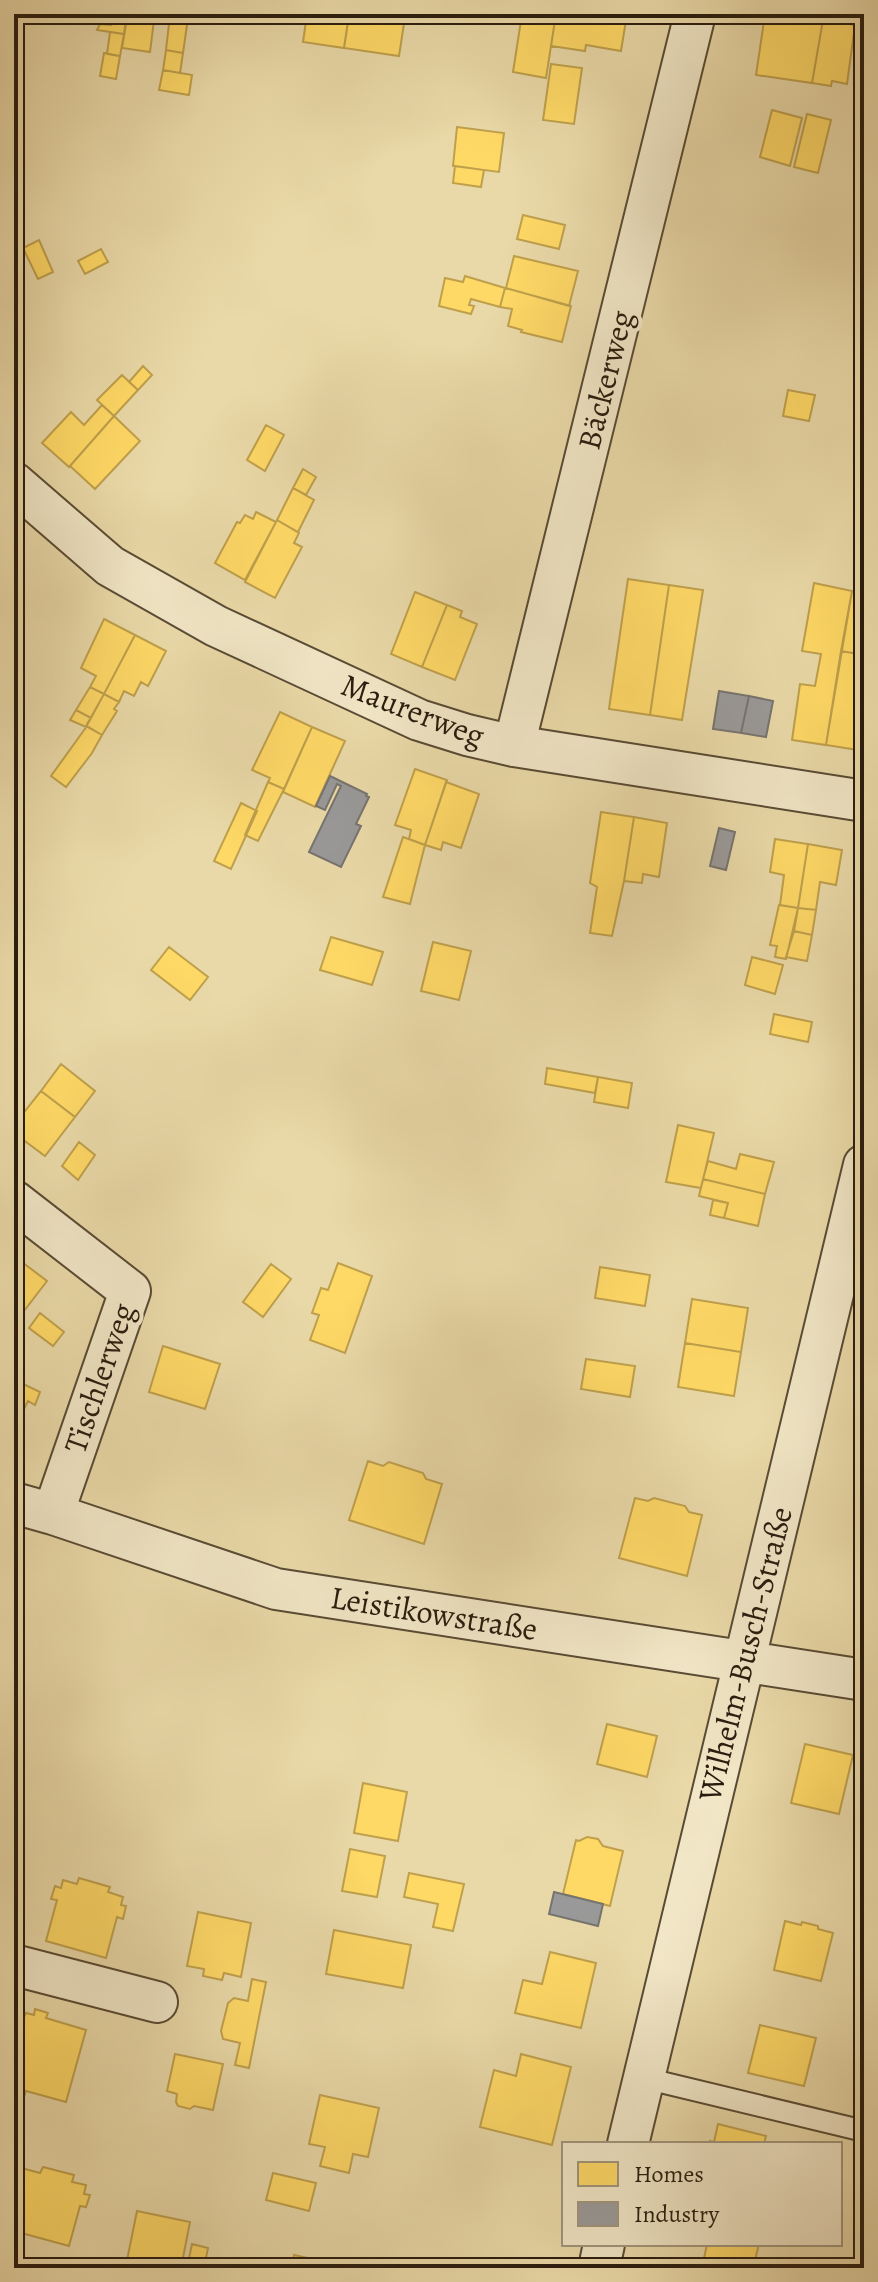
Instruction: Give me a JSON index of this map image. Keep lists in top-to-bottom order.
{
  "streets": {
    "street": [
      "Bäckerweg",
      "Maurerweg",
      "Tischlerweg",
      "Leistikowstraße",
      "Wilhelm-Busch-Straße"
    ]
  },
  "crossings": [
    ["Bäckerweg", "Maurerweg"],
    ["Tischlerweg", "Leistikowstraße"],
    ["Leistikowstraße", "Wilhelm-Busch-Straße"]
  ],
  "legend": ["Homes", "Industry"]
}
